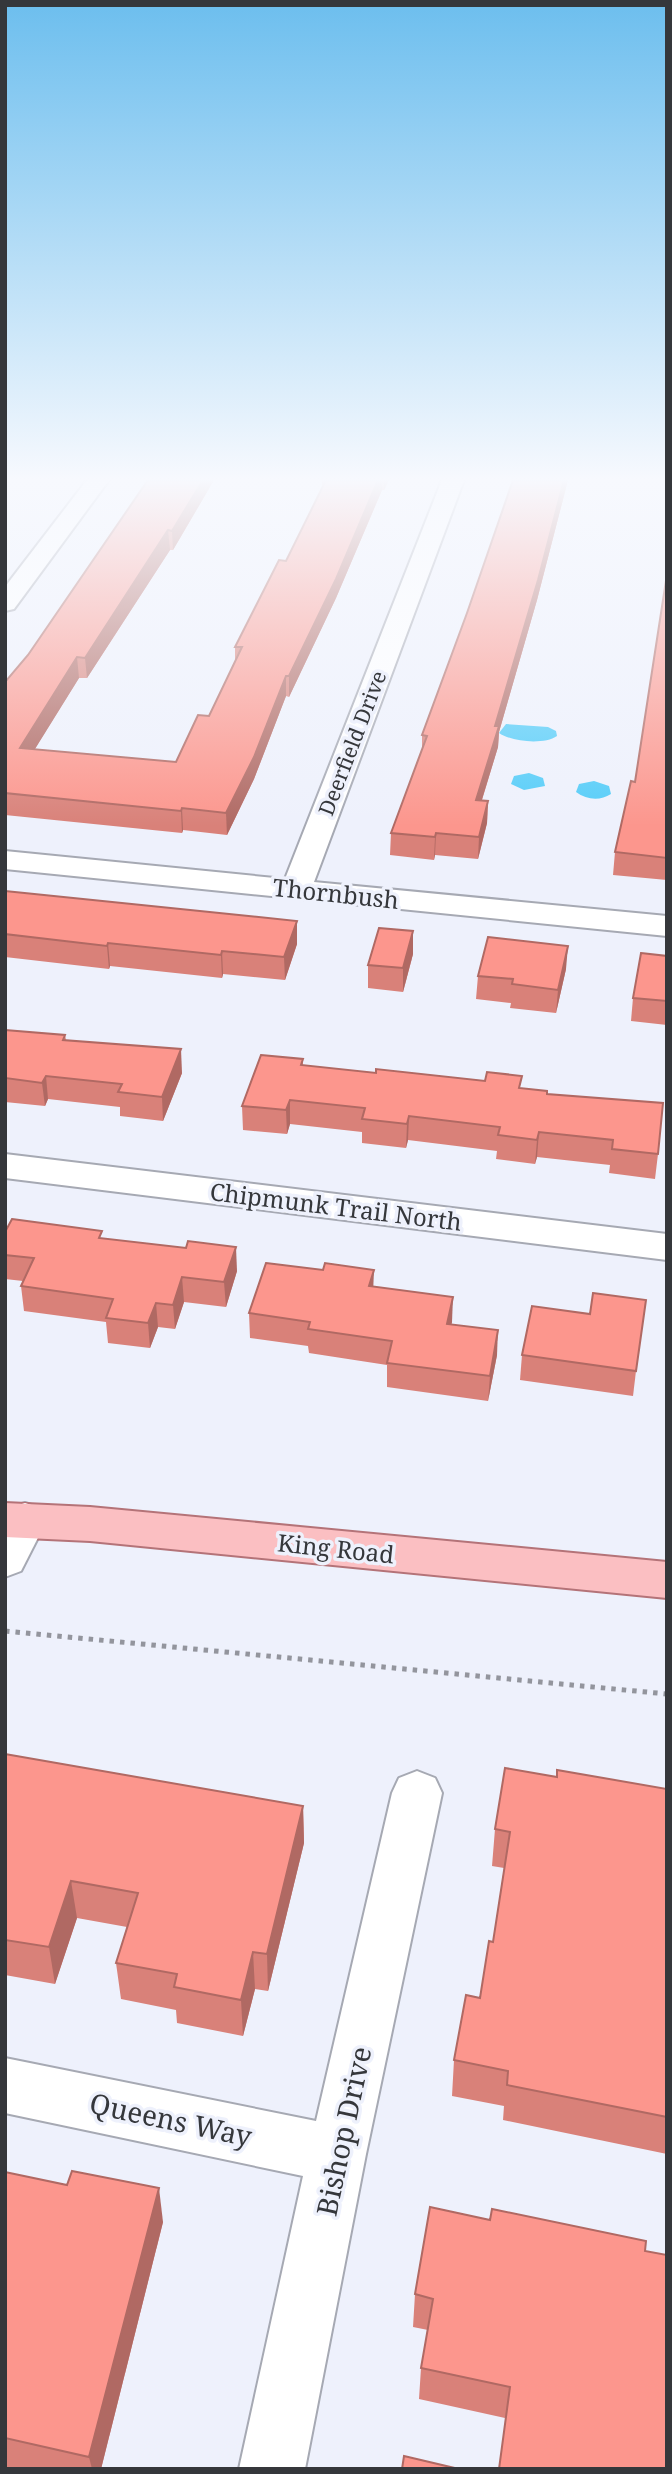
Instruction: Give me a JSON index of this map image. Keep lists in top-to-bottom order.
{
  "streets": {
    "main road": ["King Road"],
    "street": [
      "Deerfield Drive",
      "Thornbush",
      "Chipmunk Trail North",
      "Queens Way",
      "Bishop Drive"
    ]
  },
  "crossings": [
    ["Deerfield Drive", "Thornbush"],
    ["Queens Way", "Bishop Drive"]
  ]
}
